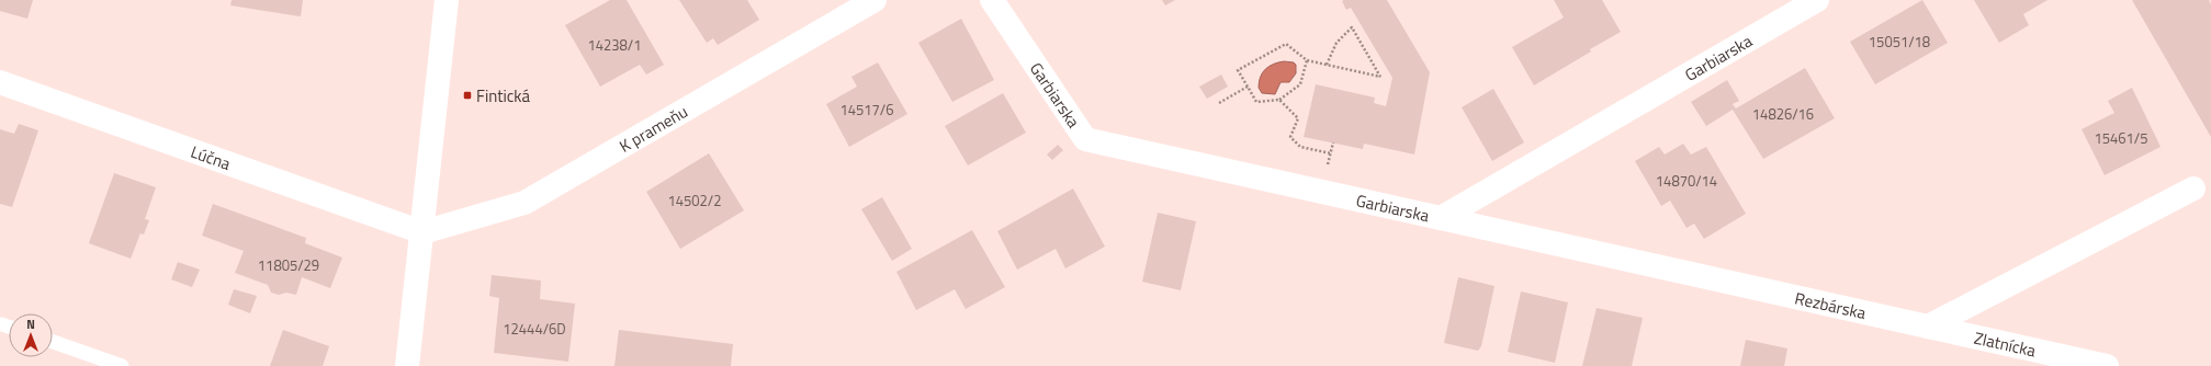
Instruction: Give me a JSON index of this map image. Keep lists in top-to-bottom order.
{
  "streets": {
    "street": [
      "Garbiarska",
      "K prameňu",
      "Lúčna",
      "Rezbárska",
      "Zlatnícka"
    ]
  },
  "crossings": [
    ["Garbiarska", "Rezbárska"],
    ["K prameňu", "Lúčna"],
    ["Rezbárska", "Zlatnícka"]
  ],
  "places": {
    "transit": ["Fintická"]
  },
  "house_numbers": [
    "15051/18",
    "14238/1",
    "14517/6",
    "14826/16",
    "15461/5",
    "14870/14",
    "14502/2",
    "11805/29",
    "12444/6D"
  ],
  "north": "top"
}
